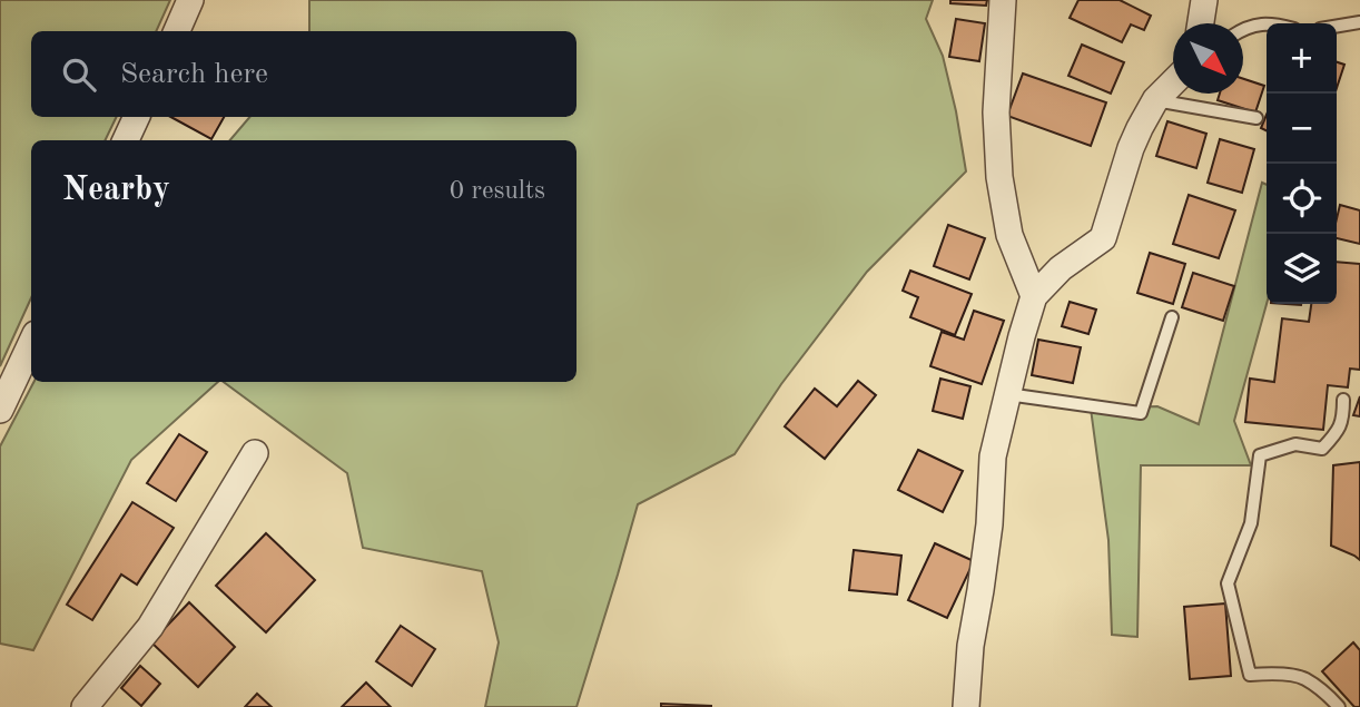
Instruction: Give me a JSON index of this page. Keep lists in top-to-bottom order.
{
  "north": "bottom right",
  "page": {
    "map_buttons": ["+", "−"],
    "search": "Search here",
    "heading": ["Nearby", "0 results"]
  }
}
